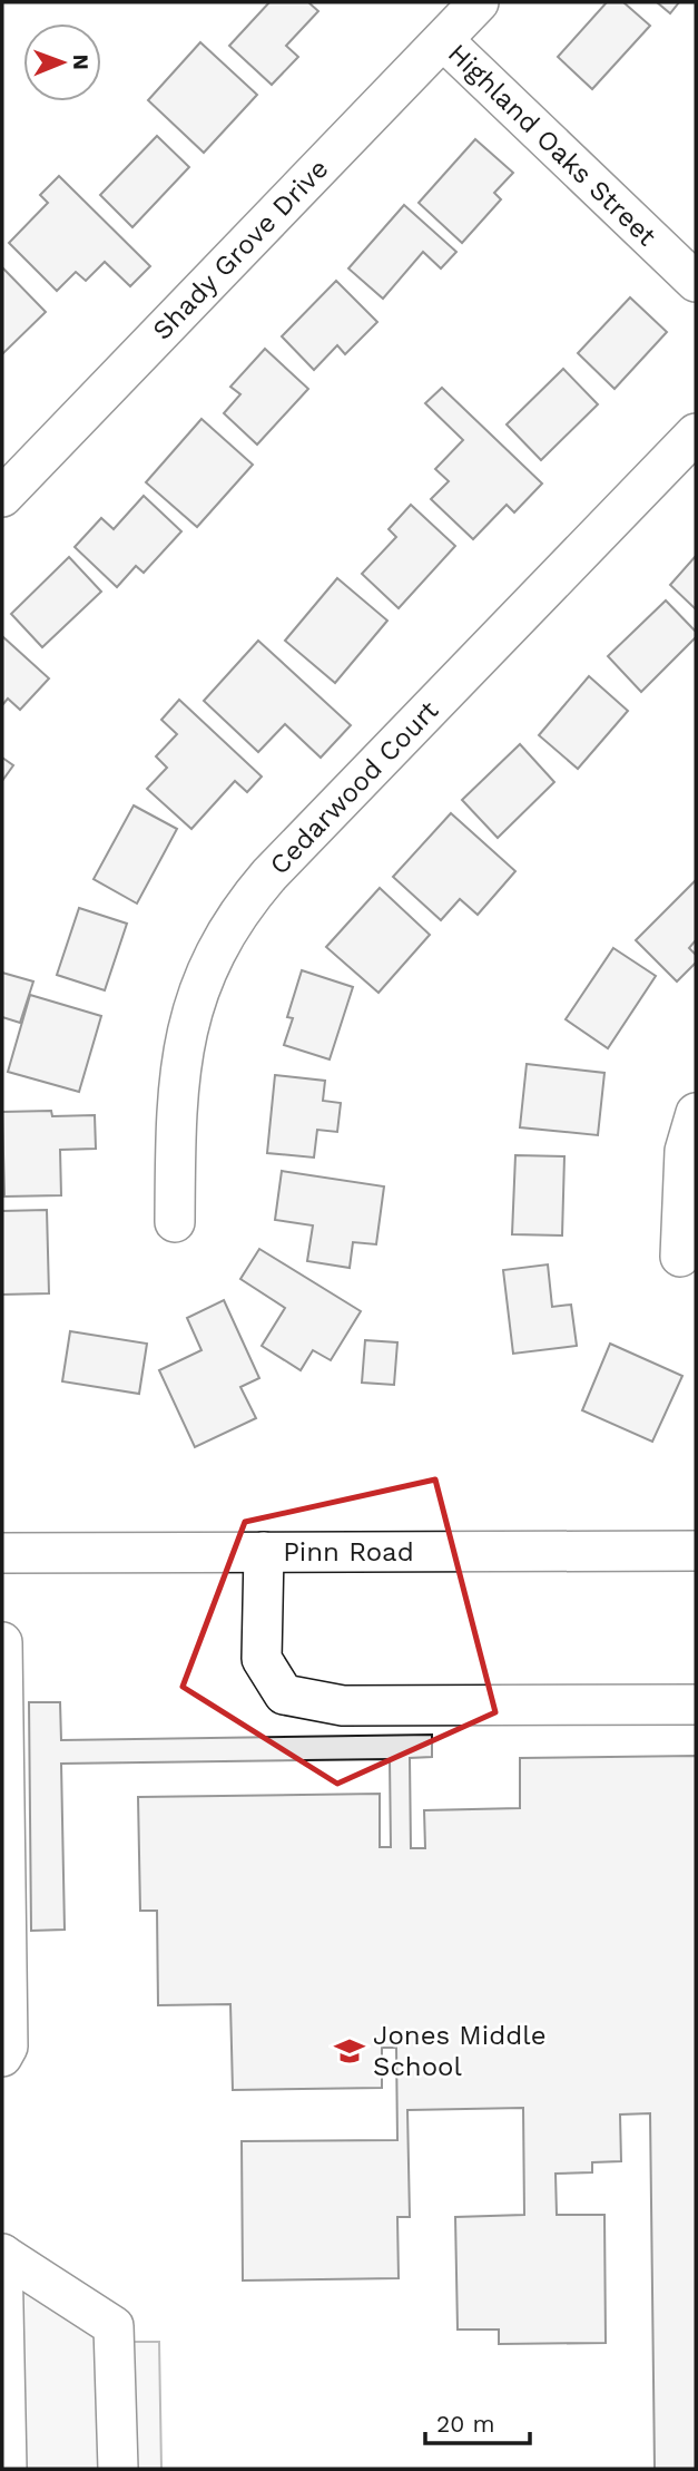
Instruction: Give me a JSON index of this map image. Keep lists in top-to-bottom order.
{
  "streets": {
    "street": [
      "Highland Oaks Street",
      "Shady Grove Drive",
      "Cedarwood Court",
      "Pinn Road"
    ]
  },
  "crossings": [
    ["Highland Oaks Street", "Shady Grove Drive"]
  ],
  "places": {
    "school or university": ["Jones Middle School"]
  },
  "scale_bar": "20 m",
  "north": "right"
}
